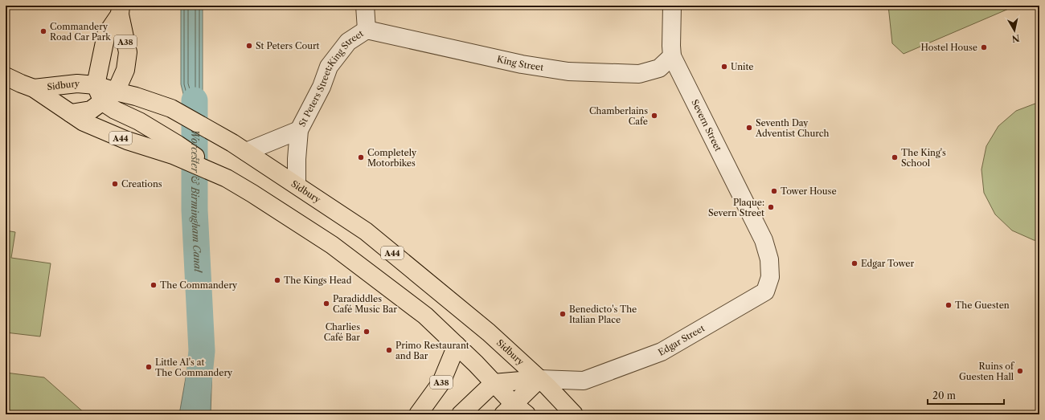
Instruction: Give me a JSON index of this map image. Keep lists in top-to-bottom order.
{
  "streets": {
    "main road": ["A38", "Sidbury", "A44"],
    "street": [
      "King Street",
      "St Peters Street;King Street",
      "Severn Street",
      "Edgar Street"
    ]
  },
  "crossings": [
    ["A38", "Sidbury"],
    ["A38", "A44"],
    ["King Street", "St Peters Street;King Street"],
    ["King Street", "Severn Street"],
    ["Sidbury", "A44"],
    ["Sidbury", "Edgar Street"],
    ["Severn Street", "Edgar Street"],
    ["A44", "Edgar Street"]
  ],
  "water": ["Worcester & Birmingham Canal"],
  "places": [
    "Commandery Road Car Park",
    "St Peters Court",
    "Hostel House",
    "Unite",
    "Chamberlains Cafe",
    "Seventh Day Adventist Church",
    "Completely Motorbikes",
    "The King's School",
    "Creations",
    "Tower House",
    "Plaque: Severn Street",
    "Edgar Tower",
    "The Kings Head",
    "The Commandery",
    "Paradiddles Café Music Bar",
    "The Guesten",
    "Benedicto's The Italian Place",
    "Charlies Café Bar",
    "Primo Restaurant and Bar",
    "Little Al's at The Commandery",
    "Ruins of Guesten Hall"
  ],
  "scale_bar": "20 m",
  "north": "bottom"
}
